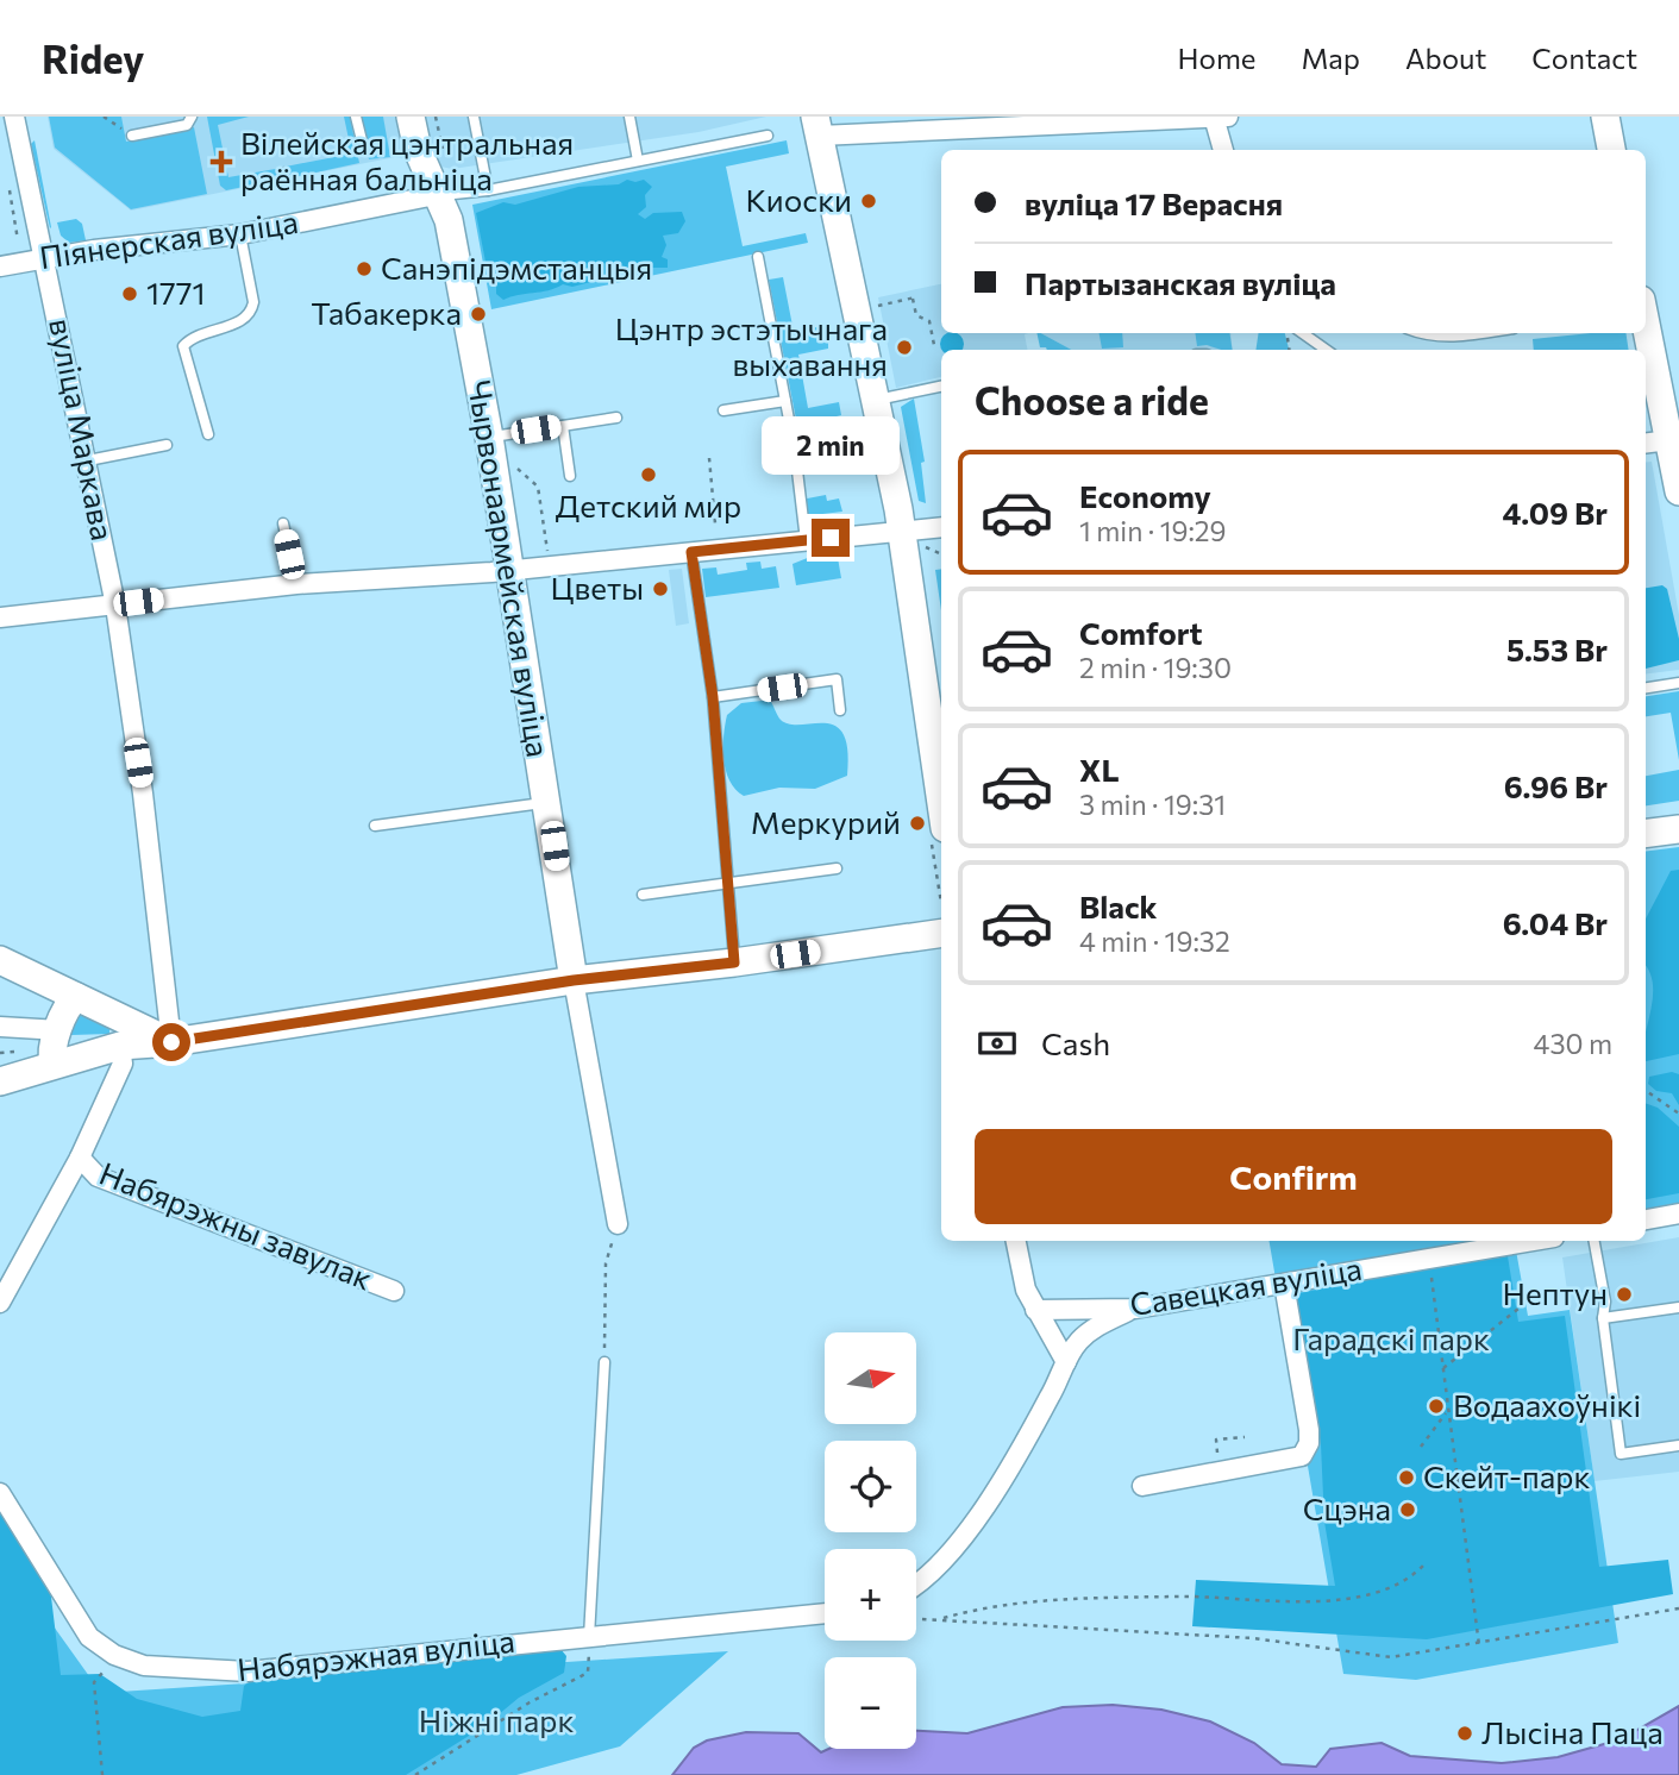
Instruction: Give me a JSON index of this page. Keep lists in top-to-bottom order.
{
  "streets": {
    "main road": ["Чырвонаармейская вуліца"],
    "street": [
      "Піянерская вуліца",
      "вуліца Маркава",
      "Набярэжны завулак",
      "Савецкая вуліца",
      "Набярэжная вуліца"
    ]
  },
  "crossings": [
    ["Піянерская вуліца", "вуліца Маркава"],
    ["Піянерская вуліца", "Чырвонаармейская вуліца"]
  ],
  "parks": ["Гарадскі парк", "Ніжні парк"],
  "places": {
    "health": ["Вілейская цэнтральная раённая бальніца"],
    "other": [
      "Киоски",
      "Санэпідэмстанцыя",
      "1771",
      "Табакерка",
      "Цэнтр эстэтычнага выхавання",
      "Детский мир",
      "Цветы",
      "Меркурий",
      "Нептун",
      "Водаахоўнікі",
      "Скейт-парк",
      "Сцэна",
      "Лысіна Паца"
    ]
  },
  "north": "right",
  "page": {
    "header": "Ridey",
    "nav": [
      "Home",
      "Map",
      "About",
      "Contact"
    ],
    "banner": ["вуліца 17 Верасня", "Партызанская вуліца"],
    "heading": "Choose a ride",
    "bubble": "2 min",
    "list": [
      {
        "name": "Economy",
        "note": "1 min · 19:29",
        "value": "4.09 Br"
      },
      {
        "name": "Comfort",
        "note": "2 min · 19:30",
        "value": "5.53 Br"
      },
      {
        "name": "XL",
        "note": "3 min · 19:31",
        "value": "6.96 Br"
      },
      {
        "name": "Black",
        "note": "4 min · 19:32",
        "value": "6.04 Br"
      }
    ],
    "pay": ["Cash", "430 m"],
    "buttons": "Confirm",
    "map_buttons": ["+", "−"]
  }
}
